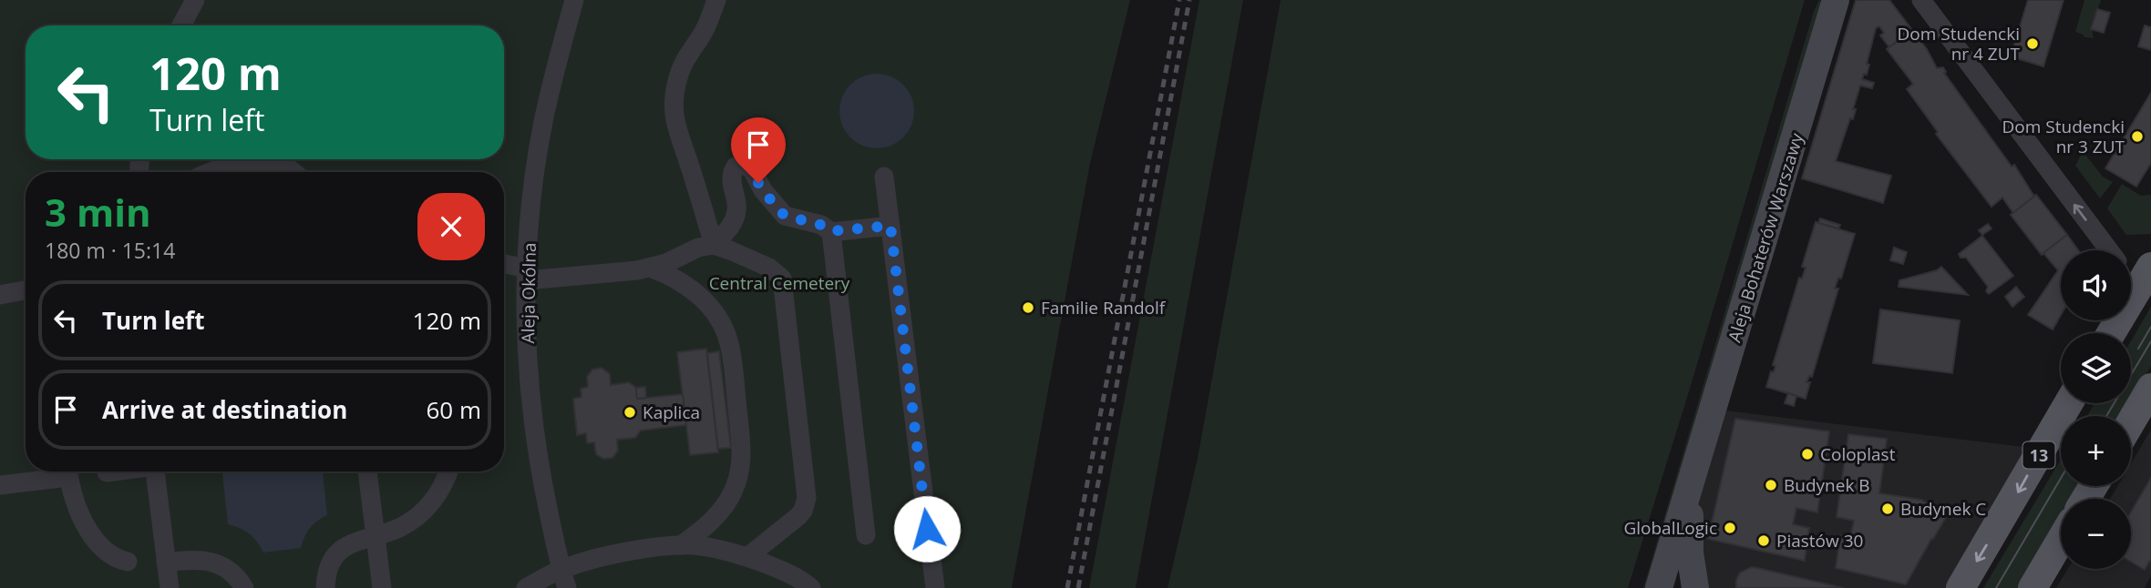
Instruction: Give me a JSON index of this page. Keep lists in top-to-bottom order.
{
  "streets": {
    "main road": ["13"],
    "street": ["Aleja Bohaterów Warszawy", "Aleja Okólna"]
  },
  "parks": ["Central Cemetery"],
  "places": [
    "Dom Studencki nr 4 ZUT",
    "Dom Studencki nr 3 ZUT",
    "Familie Randolf",
    "Kaplica",
    "Coloplast",
    "Budynek B",
    "Budynek C",
    "GlobalLogic",
    "Piastów 30"
  ],
  "page": {
    "turn": ["120 m", "Turn left"],
    "heading": ["3 min", "180 m · 15:14"],
    "map_buttons": ["+", "−"],
    "list": [
      {
        "name": "Turn left",
        "value": "120 m"
      },
      {
        "name": "Arrive at destination",
        "value": "60 m"
      }
    ]
  }
}
